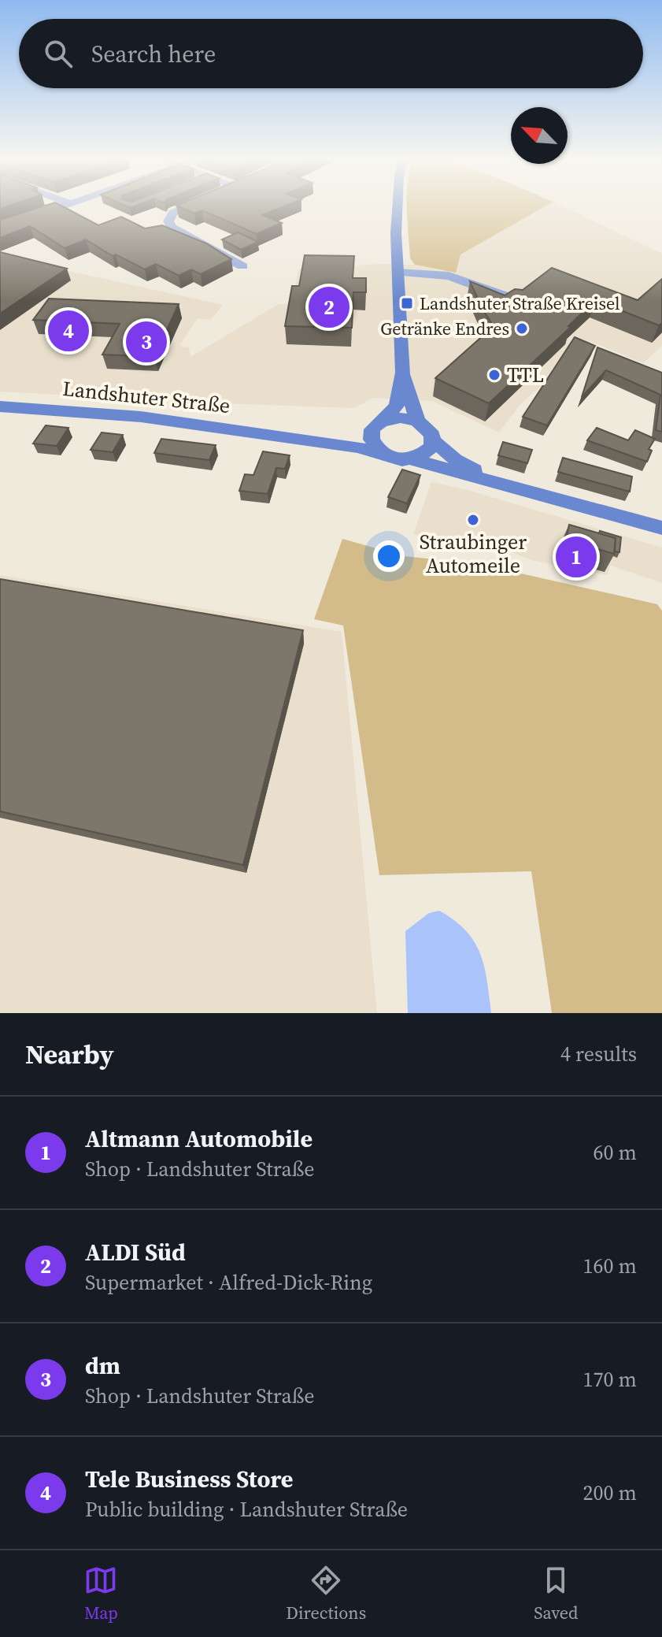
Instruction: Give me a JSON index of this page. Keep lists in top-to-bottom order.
{
  "streets": {
    "main road": ["Landshuter Straße"]
  },
  "places": {
    "transit": ["Landshuter Straße Kreisel"],
    "other": ["Getränke Endres", "TTL", "Straubinger Automeile"]
  },
  "north": "top left",
  "page": {
    "search": "Search here",
    "pins": [
      "2",
      "4",
      "3",
      "1"
    ],
    "heading": ["Nearby", "4 results"],
    "list": [
      {
        "mark": "1",
        "name": "Altmann Automobile",
        "note": "Shop · Landshuter Straße",
        "value": "60 m"
      },
      {
        "mark": "2",
        "name": "ALDI Süd",
        "note": "Supermarket · Alfred-Dick-Ring",
        "value": "160 m"
      },
      {
        "mark": "3",
        "name": "dm",
        "note": "Shop · Landshuter Straße",
        "value": "170 m"
      },
      {
        "mark": "4",
        "name": "Tele Business Store",
        "note": "Public building · Landshuter Straße",
        "value": "200 m"
      }
    ],
    "nav": ["Map", "Directions", "Saved"]
  }
}
